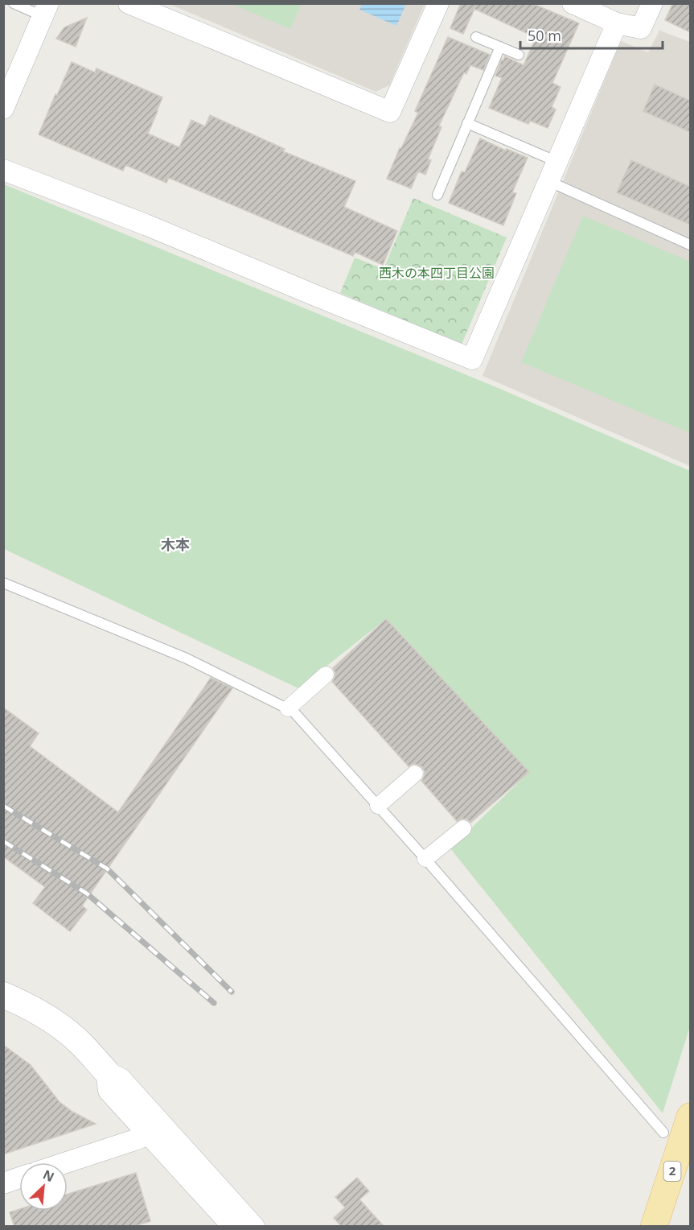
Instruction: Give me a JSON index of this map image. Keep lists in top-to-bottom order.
{
  "streets": {
    "main road": ["2"]
  },
  "districts": ["木本"],
  "parks": ["西木の本四丁目公園"],
  "scale_bar": "50 m",
  "north": "top right"
}
